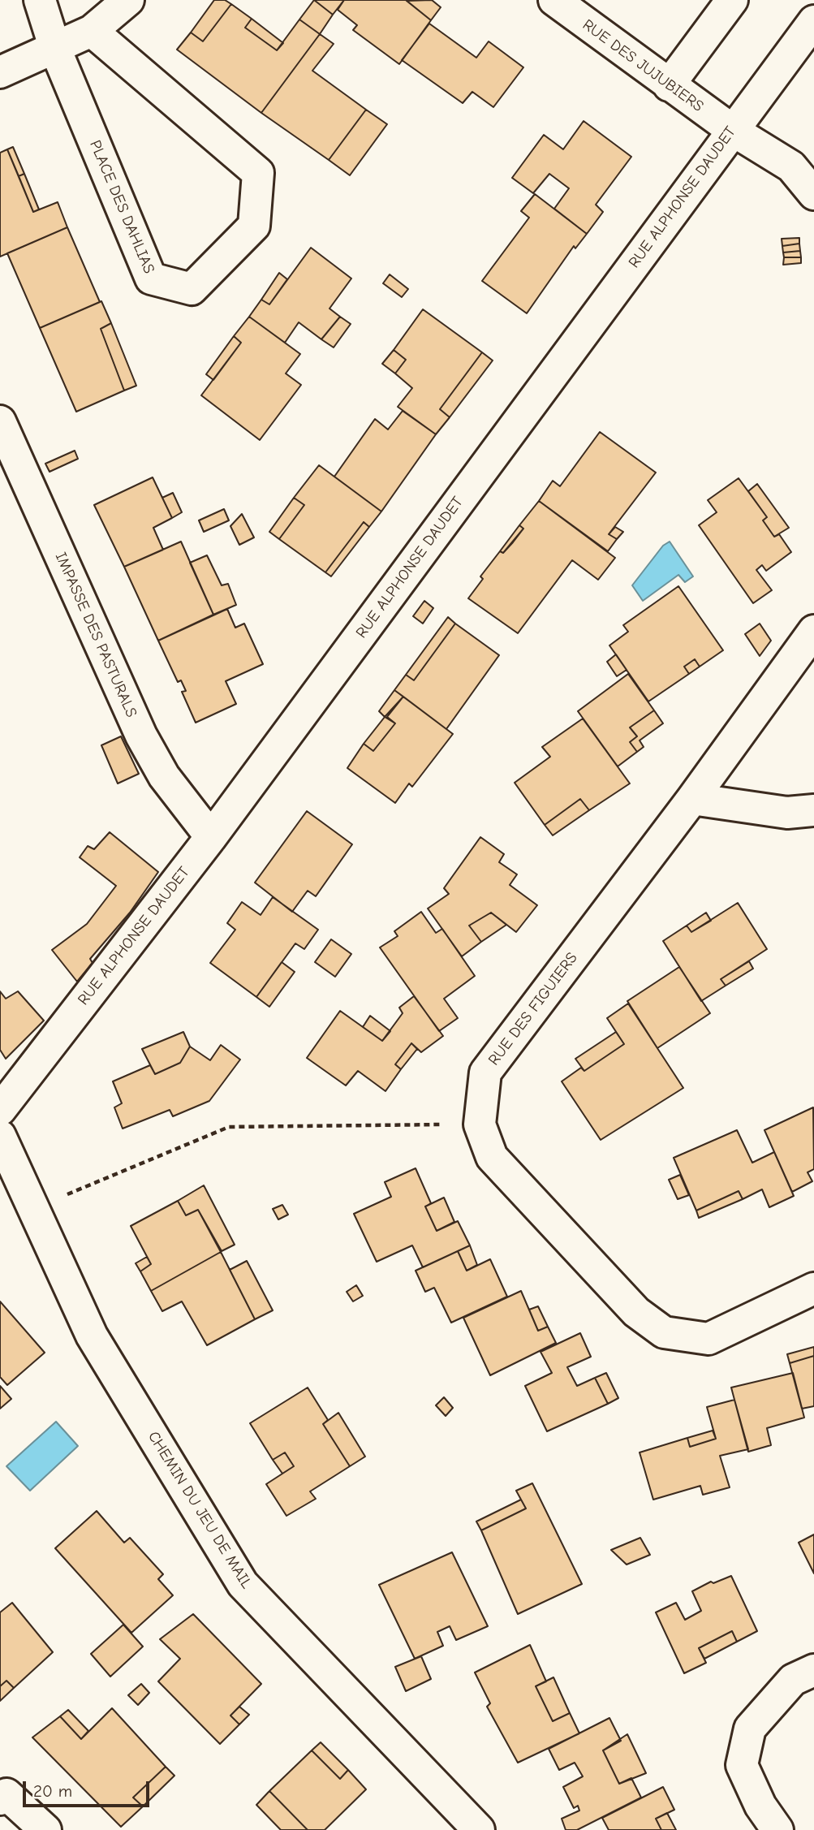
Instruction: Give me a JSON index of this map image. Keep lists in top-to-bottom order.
{
  "streets": {
    "street": [
      "RUE DES JUJUBIERS",
      "RUE ALPHONSE DAUDET",
      "PLACE DES DAHLIAS",
      "IMPASSE DES PASTURALS",
      "RUE DES FIGUIERS",
      "CHEMIN DU JEU DE MAIL"
    ]
  },
  "crossings": [
    ["RUE DES JUJUBIERS", "RUE ALPHONSE DAUDET"],
    ["RUE ALPHONSE DAUDET", "IMPASSE DES PASTURALS"]
  ],
  "scale_bar": "20 m"
}
